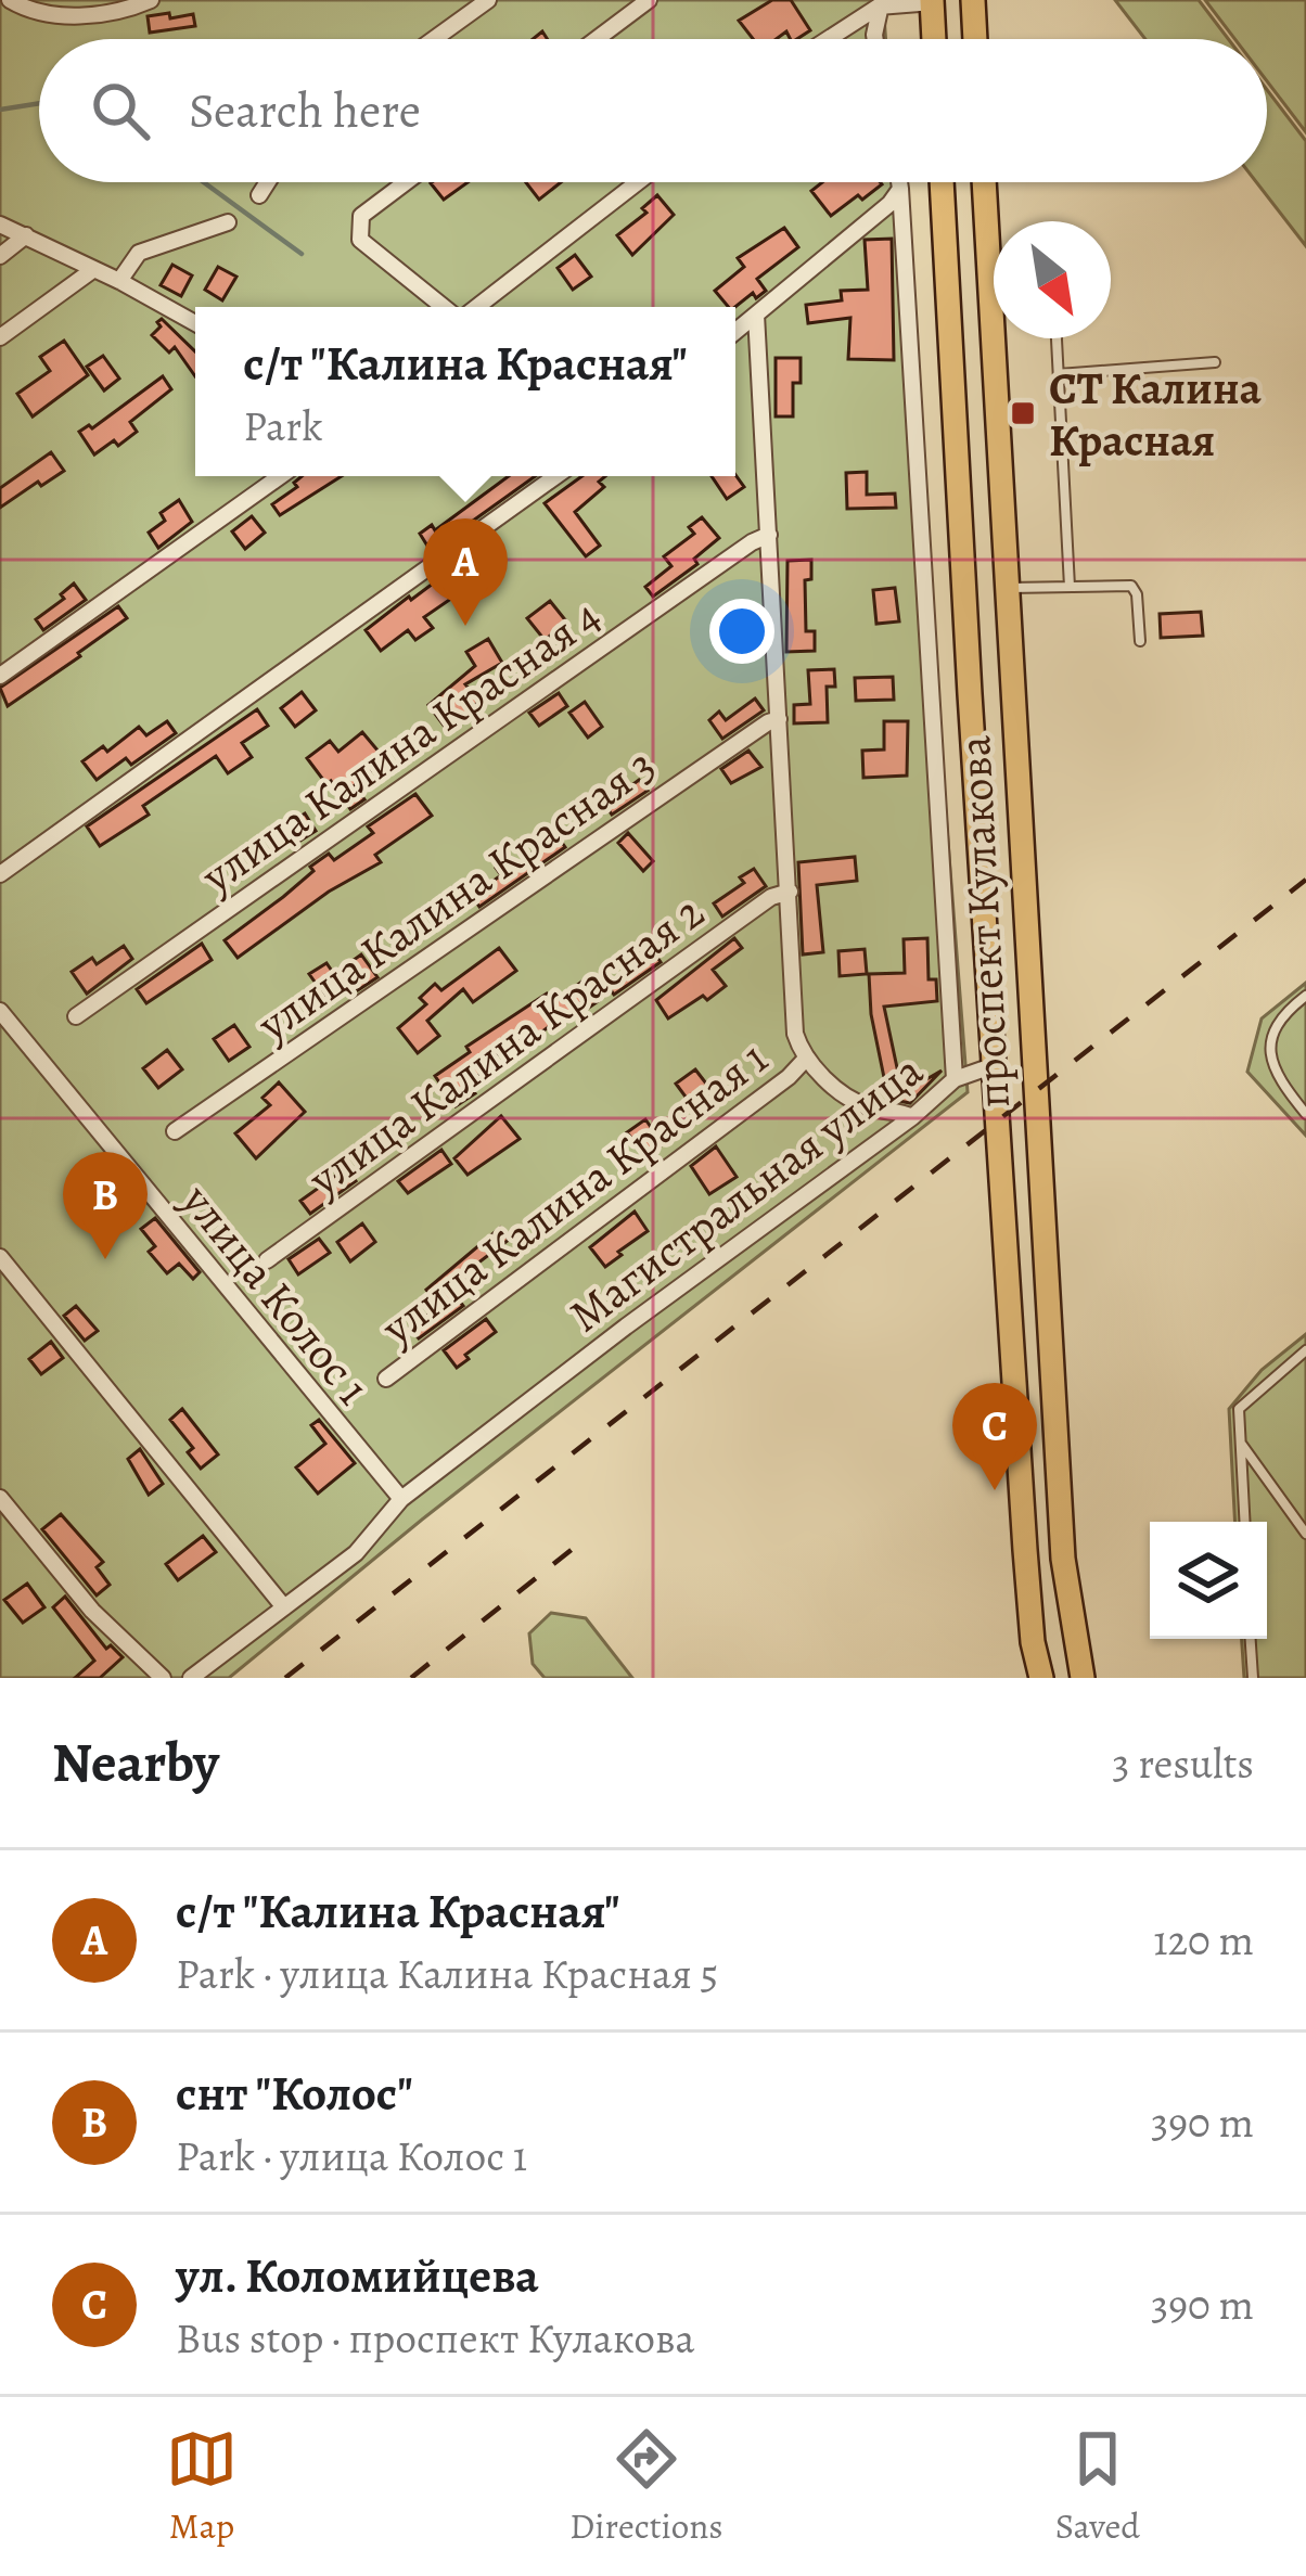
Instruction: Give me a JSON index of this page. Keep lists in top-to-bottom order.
{
  "streets": {
    "main road": ["проспект Кулакова"],
    "street": [
      "улица Калина Красная 4",
      "улица Калина Красная 3",
      "улица Калина Красная 2",
      "улица Калина Красная 1",
      "Магистральная улица",
      "улица Колос 1"
    ]
  },
  "crossings": [
    ["Магистральная улица", "улица Колос 1"]
  ],
  "places": {
    "transit": ["СТ Калина Красная"]
  },
  "north": "bottom right",
  "page": {
    "search": "Search here",
    "popup": ["с/т \"Калина Красная\"", "Park"],
    "pins": ["A", "B", "C"],
    "heading": ["Nearby", "3 results"],
    "list": [
      {
        "mark": "A",
        "name": "с/т \"Калина Красная\"",
        "note": "Park · улица Калина Красная 5",
        "value": "120 m"
      },
      {
        "mark": "B",
        "name": "снт \"Колос\"",
        "note": "Park · улица Колос 1",
        "value": "390 m"
      },
      {
        "mark": "C",
        "name": "ул. Коломийцева",
        "note": "Bus stop · проспект Кулакова",
        "value": "390 m"
      }
    ],
    "nav": ["Map", "Directions", "Saved"]
  }
}
